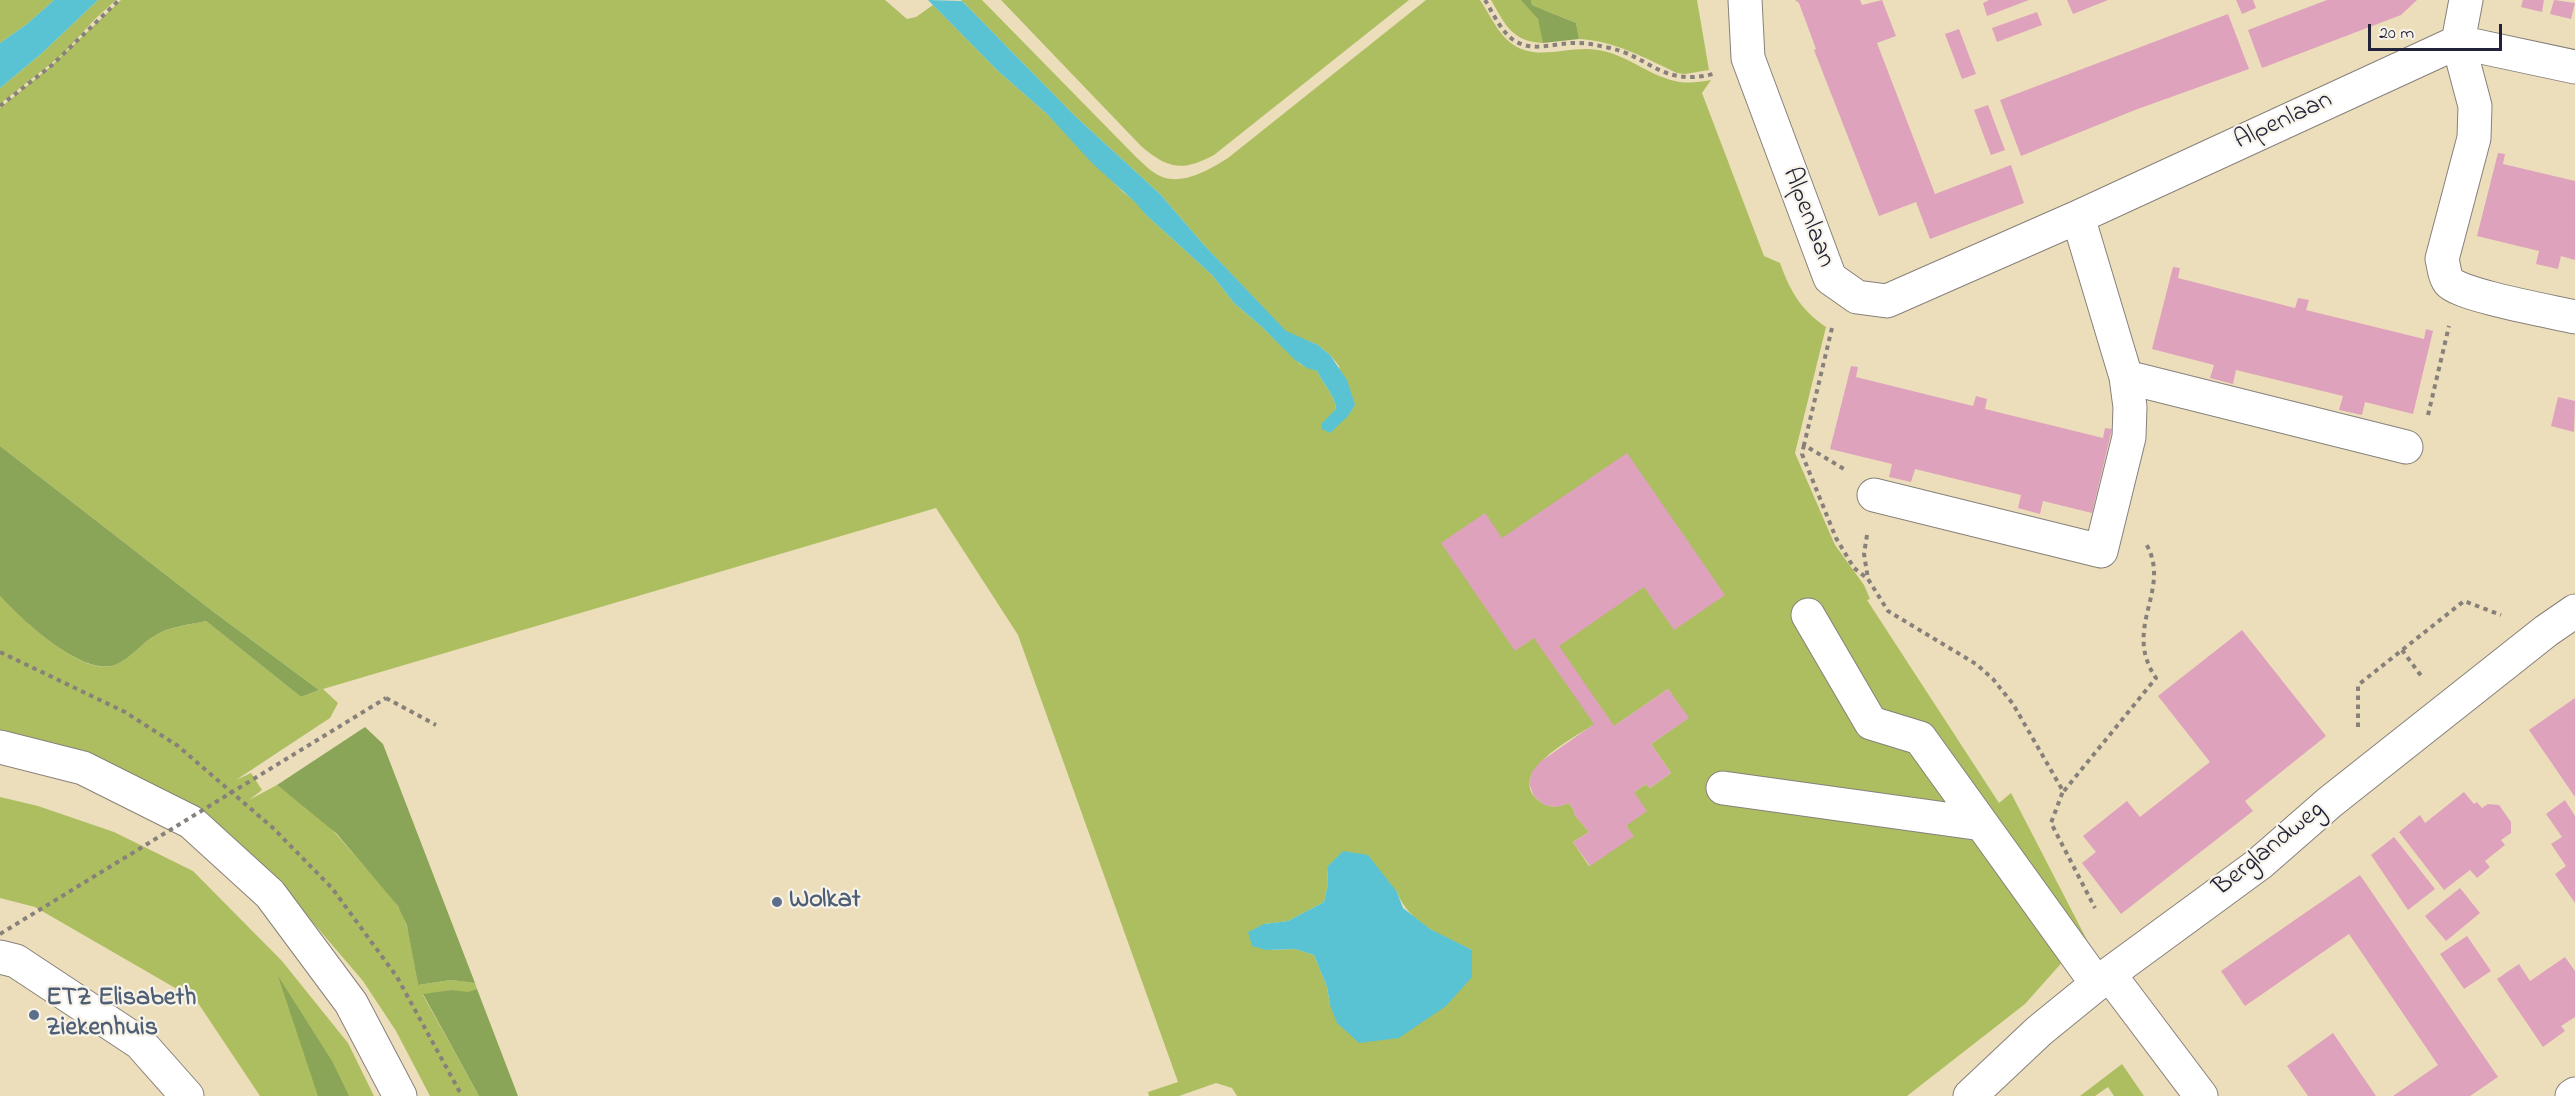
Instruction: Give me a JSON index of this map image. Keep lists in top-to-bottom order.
{
  "streets": {
    "street": ["Alpenlaan", "Berglandweg"]
  },
  "places": ["Wolkat", "ETZ Elisabeth Ziekenhuis"],
  "scale_bar": "20 m"
}
